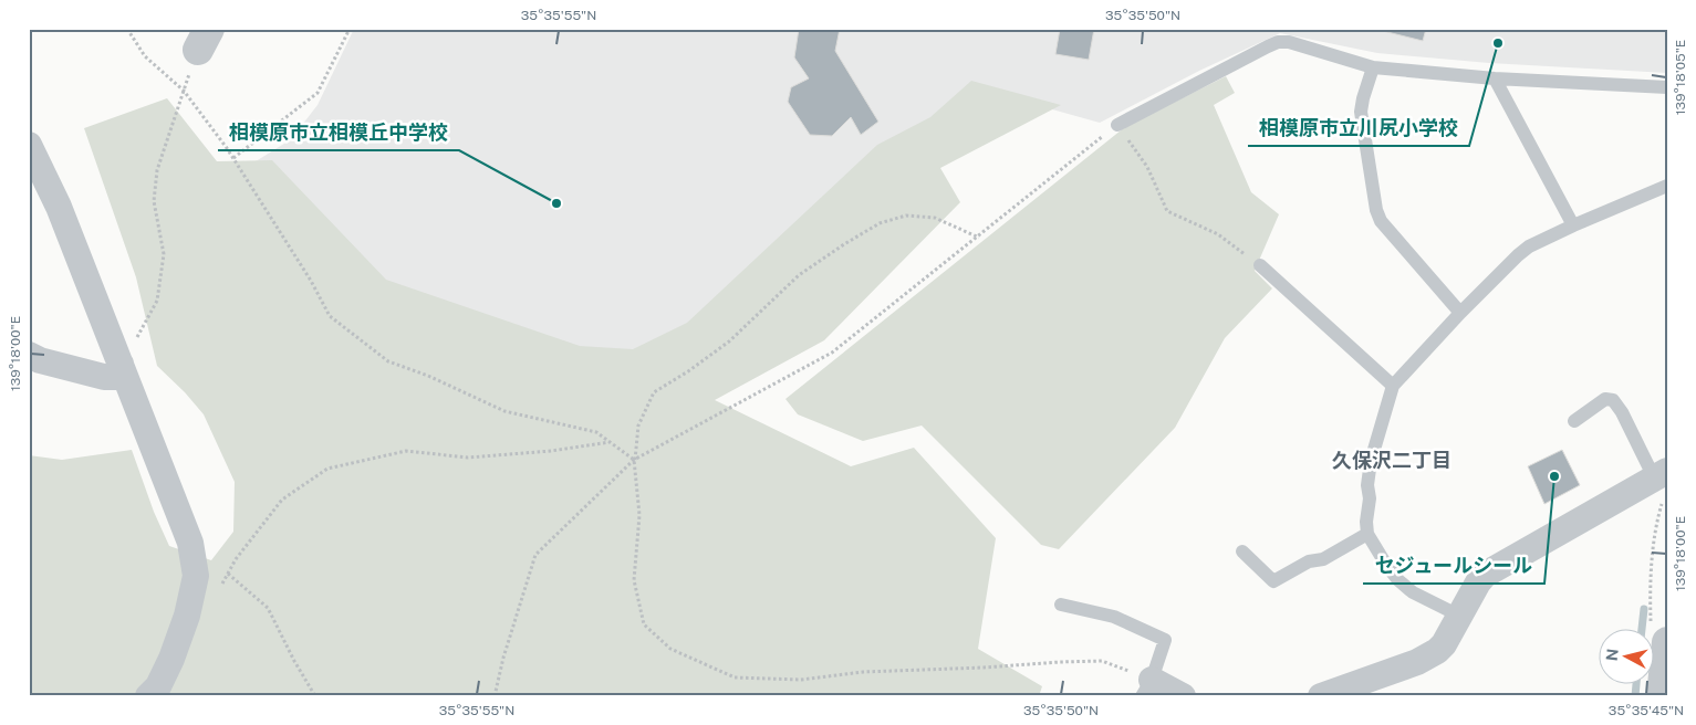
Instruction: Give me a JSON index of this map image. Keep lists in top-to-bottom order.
{
  "districts": ["久保沢二丁目"],
  "places": ["相模原市立川尻小学校", "相模原市立相模丘中学校", "セジュールシール"],
  "north": "left",
  "coordinates": [
    "35°35'55\"N",
    "35°35'50\"N",
    "139°18'05\"E",
    "139°18'00\"E",
    "35°35'45\"N"
  ]
}
